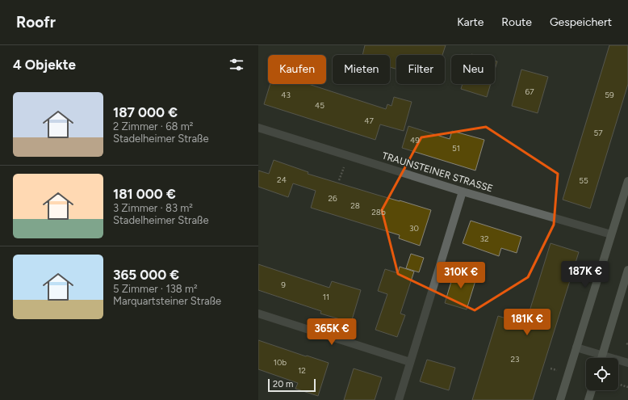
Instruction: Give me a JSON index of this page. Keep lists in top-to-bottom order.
{
  "streets": {
    "street": ["TRAUNSTEINER STRASSE"]
  },
  "house_numbers": [
    "67",
    "43",
    "59",
    "45",
    "47",
    "57",
    "49",
    "51",
    "24",
    "55",
    "26",
    "28",
    "28b",
    "30",
    "32",
    "9",
    "11",
    "23",
    "10b",
    "12"
  ],
  "scale_bar": "20 m",
  "page": {
    "header": "Roofr",
    "nav": ["Karte", "Route", "Gespeichert"],
    "heading": "4 Objekte",
    "chip": [
      "Kaufen",
      "Mieten",
      "Filter",
      "Neu"
    ],
    "list": [
      {
        "name": "187 000 €",
        "note": "2 Zimmer · 68 m² · Stadelheimer Straße"
      },
      {
        "name": "181 000 €",
        "note": "3 Zimmer · 83 m² · Stadelheimer Straße"
      },
      {
        "name": "365 000 €",
        "note": "5 Zimmer · 138 m² · Marquartsteiner Straße"
      }
    ],
    "price": [
      "187K €",
      "310K €",
      "181K €",
      "365K €"
    ],
    "scale": "20 m"
  }
}
